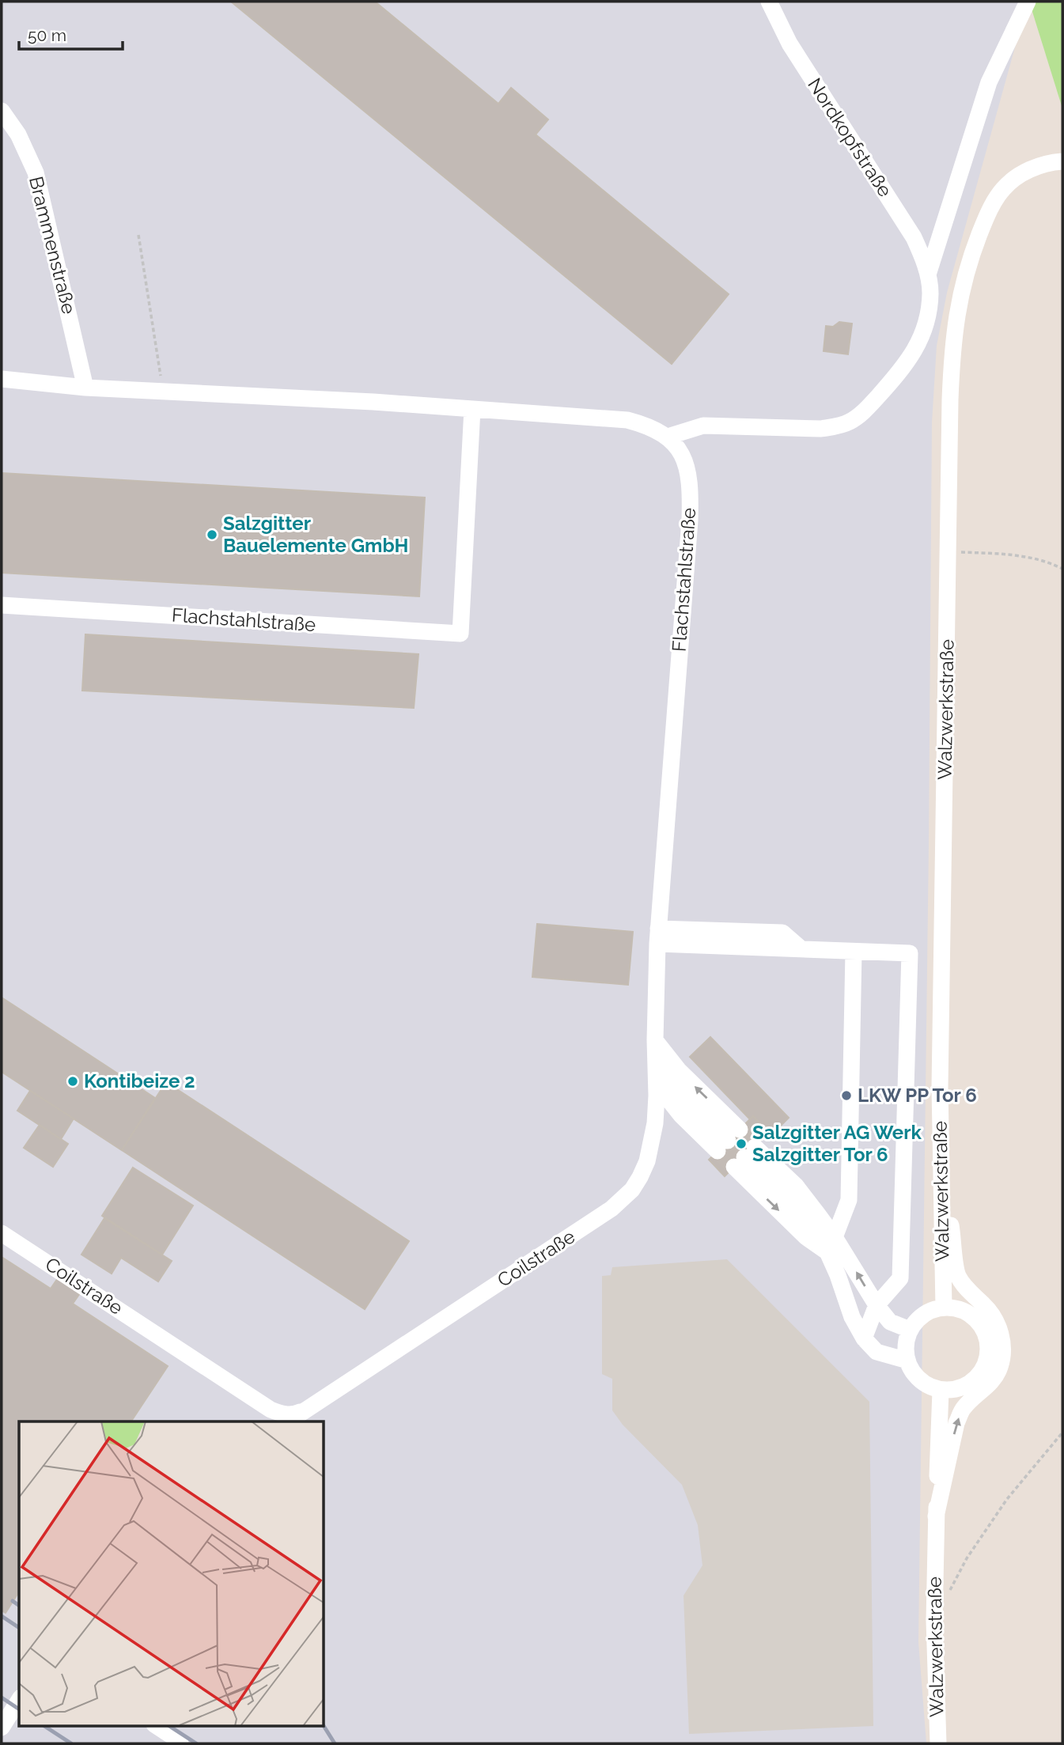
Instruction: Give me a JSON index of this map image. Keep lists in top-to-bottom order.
{
  "streets": {
    "street": [
      "Nordkopfstraße",
      "Brammenstraße",
      "Flachstahlstraße",
      "Walzwerkstraße",
      "Coilstraße"
    ]
  },
  "crossings": [
    ["Nordkopfstraße", "Flachstahlstraße"],
    ["Brammenstraße", "Flachstahlstraße"],
    ["Flachstahlstraße", "Coilstraße"]
  ],
  "places": [
    "Salzgitter Bauelemente GmbH",
    "Kontibeize 2",
    "LKW PP Tor 6",
    "Salzgitter AG Werk Salzgitter Tor 6"
  ],
  "scale_bar": "50 m"
}
